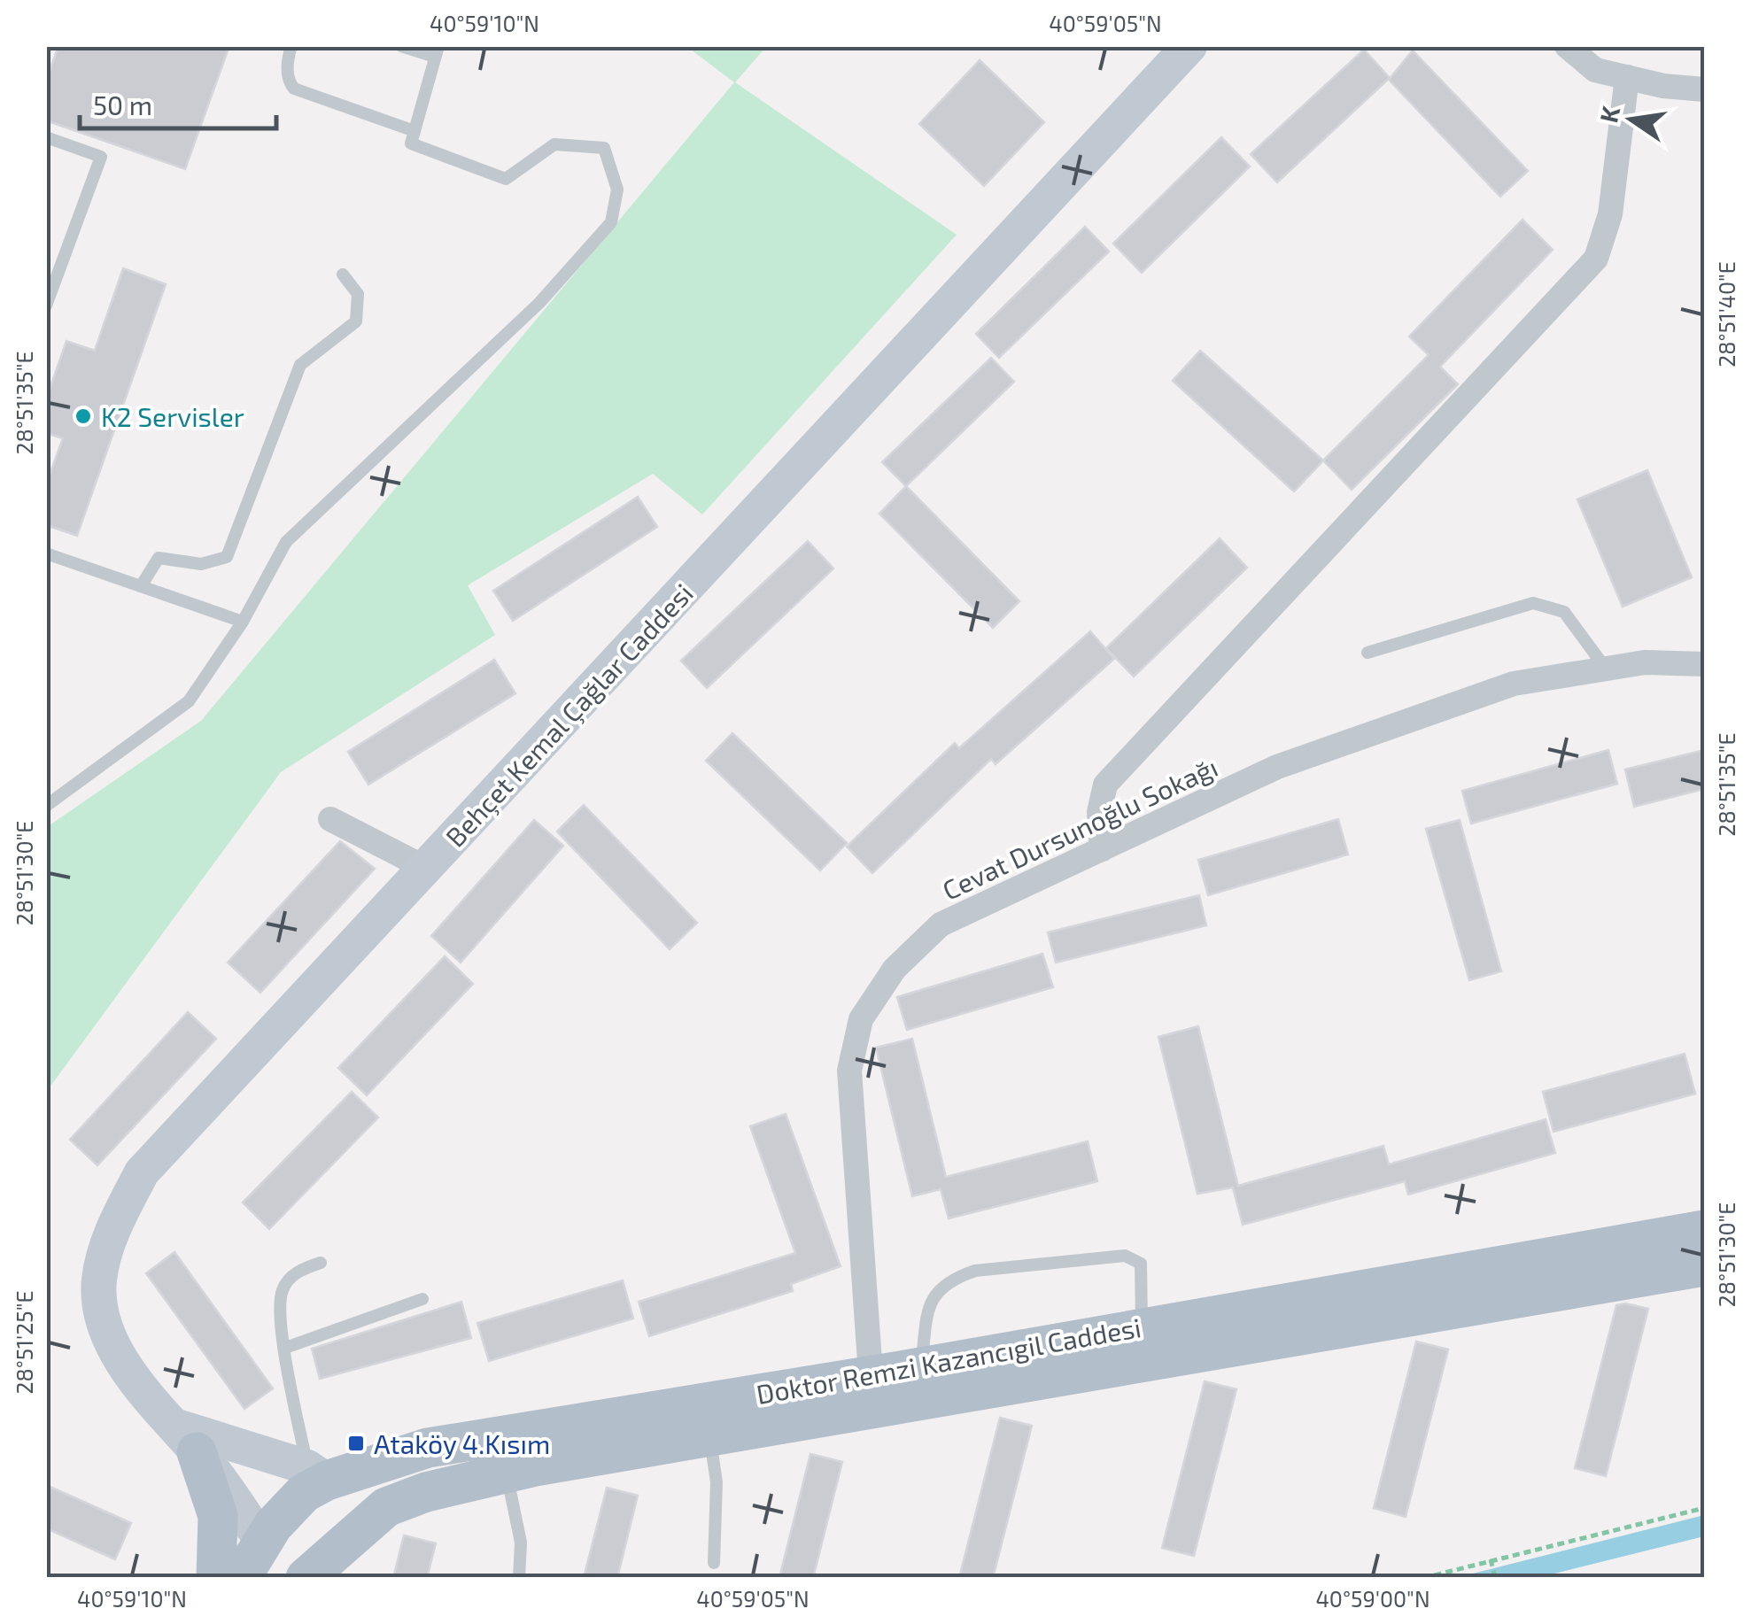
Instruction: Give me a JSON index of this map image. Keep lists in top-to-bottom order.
{
  "streets": {
    "main road": ["Behçet Kemal Çağlar Caddesi", "Doktor Remzi Kazancıgil Caddesi"],
    "street": ["Cevat Dursunoğlu Sokağı"]
  },
  "crossings": [
    ["Behçet Kemal Çağlar Caddesi", "Doktor Remzi Kazancıgil Caddesi"],
    ["Cevat Dursunoğlu Sokağı", "Doktor Remzi Kazancıgil Caddesi"]
  ],
  "places": {
    "other": ["K2 Servisler"],
    "transit": ["Ataköy 4.Kısım"]
  },
  "scale_bar": "50 m",
  "north": "left",
  "coordinates": [
    "40°59'10\"N",
    "40°59'05\"N",
    "28°51'40\"E",
    "28°51'35\"E",
    "28°51'30\"E",
    "28°51'25\"E",
    "40°59'00\"N"
  ]
}
